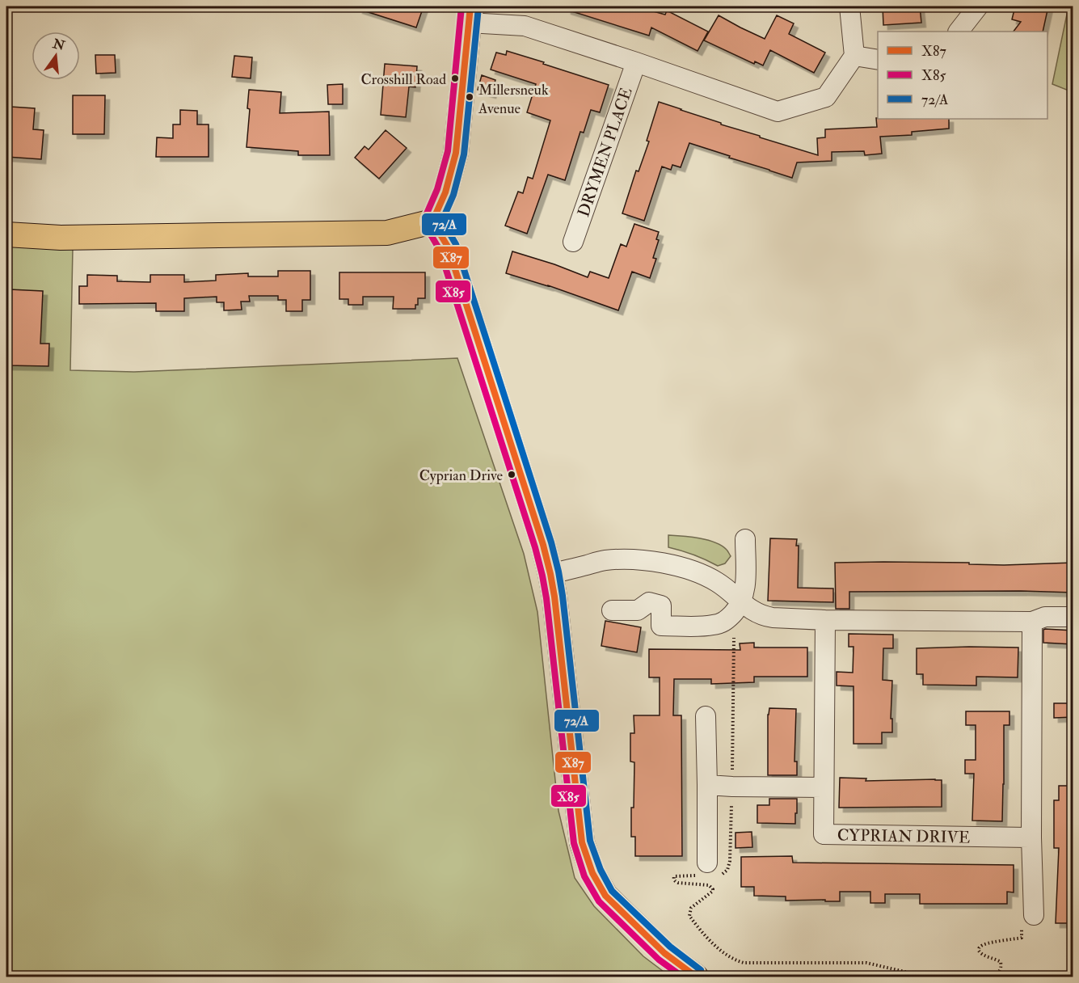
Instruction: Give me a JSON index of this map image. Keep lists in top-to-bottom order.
{
  "streets": {
    "street": ["DRYMEN PLACE", "CYPRIAN DRIVE"]
  },
  "places": ["Crosshill Road", "Millersneuk Avenue", "Cyprian Drive"],
  "lines": ["transit line X87", "transit line X85", "transit line 72/A"],
  "legend": ["X87", "X85", "72/A"],
  "north": "top"
}
